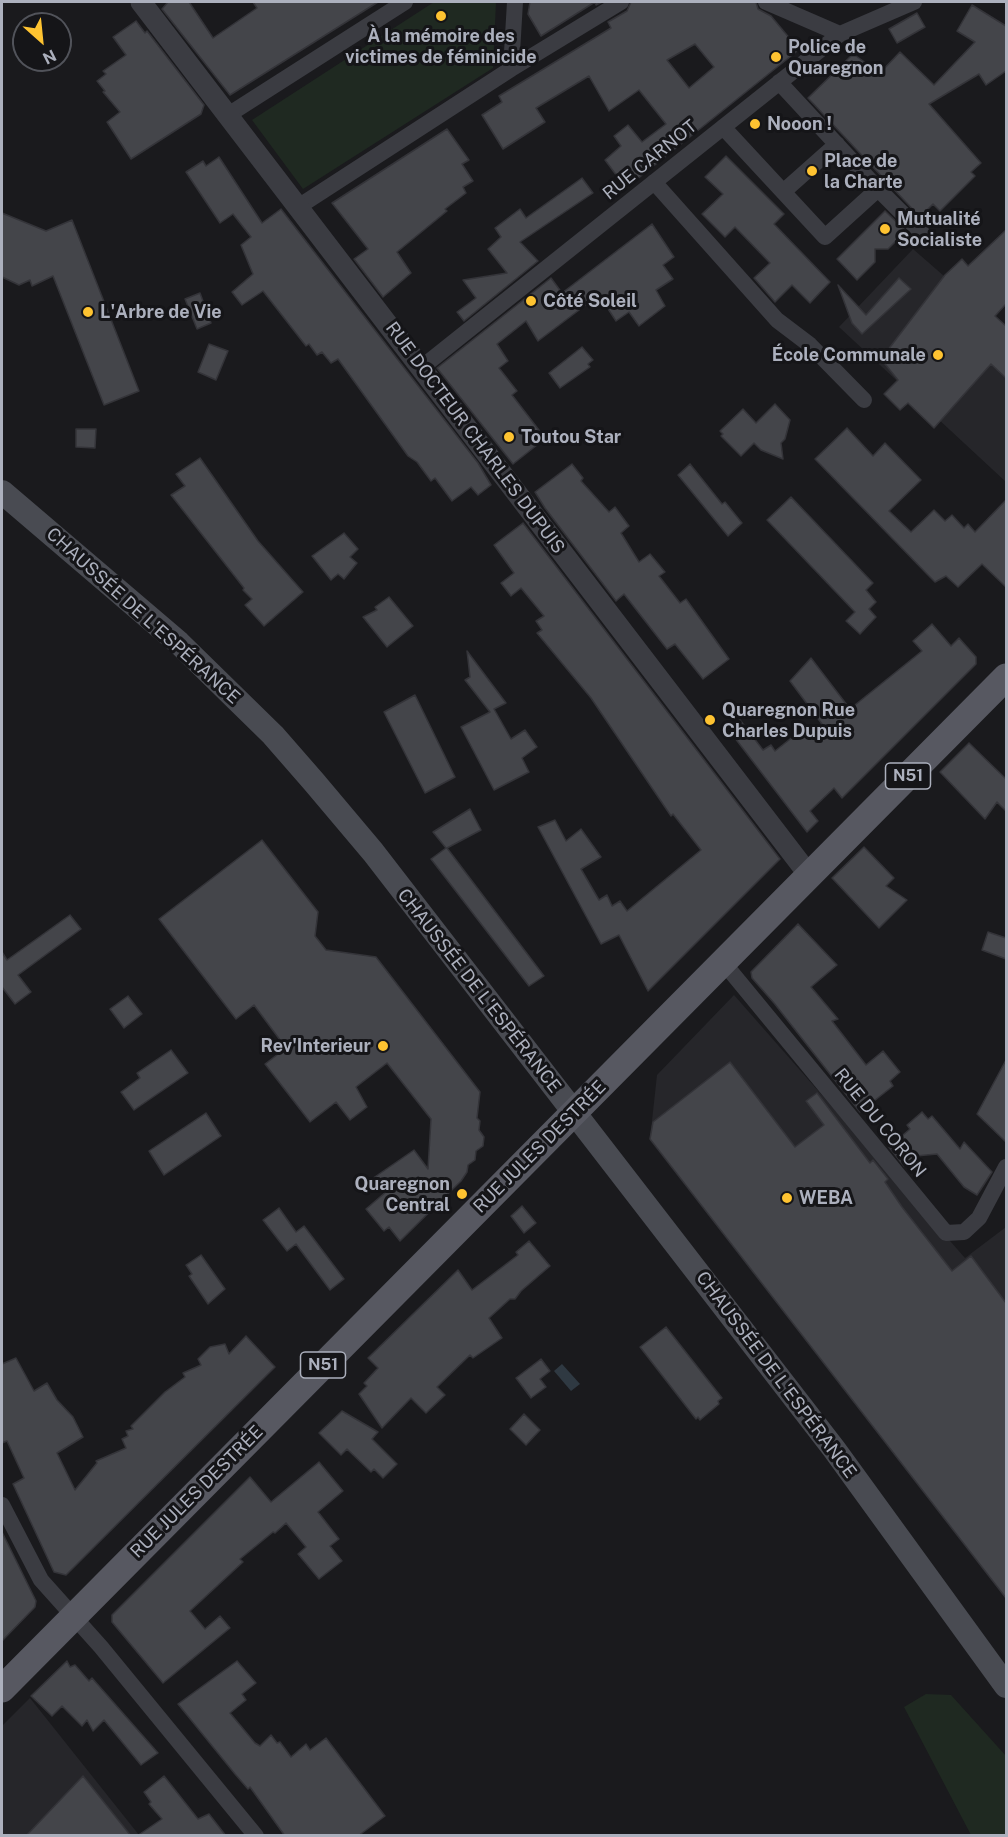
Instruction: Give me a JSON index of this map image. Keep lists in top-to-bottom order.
{
  "streets": {
    "main road": ["CHAUSSÉE DE L'ESPÉRANCE", "N51", "RUE JULES DESTRÉE"],
    "street": ["RUE CARNOT", "RUE DOCTEUR CHARLES DUPUIS", "RUE DU CORON"]
  },
  "crossings": [
    ["RUE CARNOT", "RUE DOCTEUR CHARLES DUPUIS"],
    ["RUE DOCTEUR CHARLES DUPUIS", "RUE JULES DESTRÉE"],
    ["CHAUSSÉE DE L'ESPÉRANCE", "RUE JULES DESTRÉE"],
    ["N51", "RUE JULES DESTRÉE"],
    ["RUE DU CORON", "RUE JULES DESTRÉE"]
  ],
  "places": [
    "À la mémoire des victimes de féminicide",
    "Police de Quaregnon",
    "Nooon !",
    "Place de la Charte",
    "Mutualité Socialiste",
    "Côté Soleil",
    "L'Arbre de Vie",
    "École Communale",
    "Toutou Star",
    "Quaregnon Rue Charles Dupuis",
    "Rev'Interieur",
    "Quaregnon Central",
    "WEBA"
  ],
  "north": "bottom right"
}
